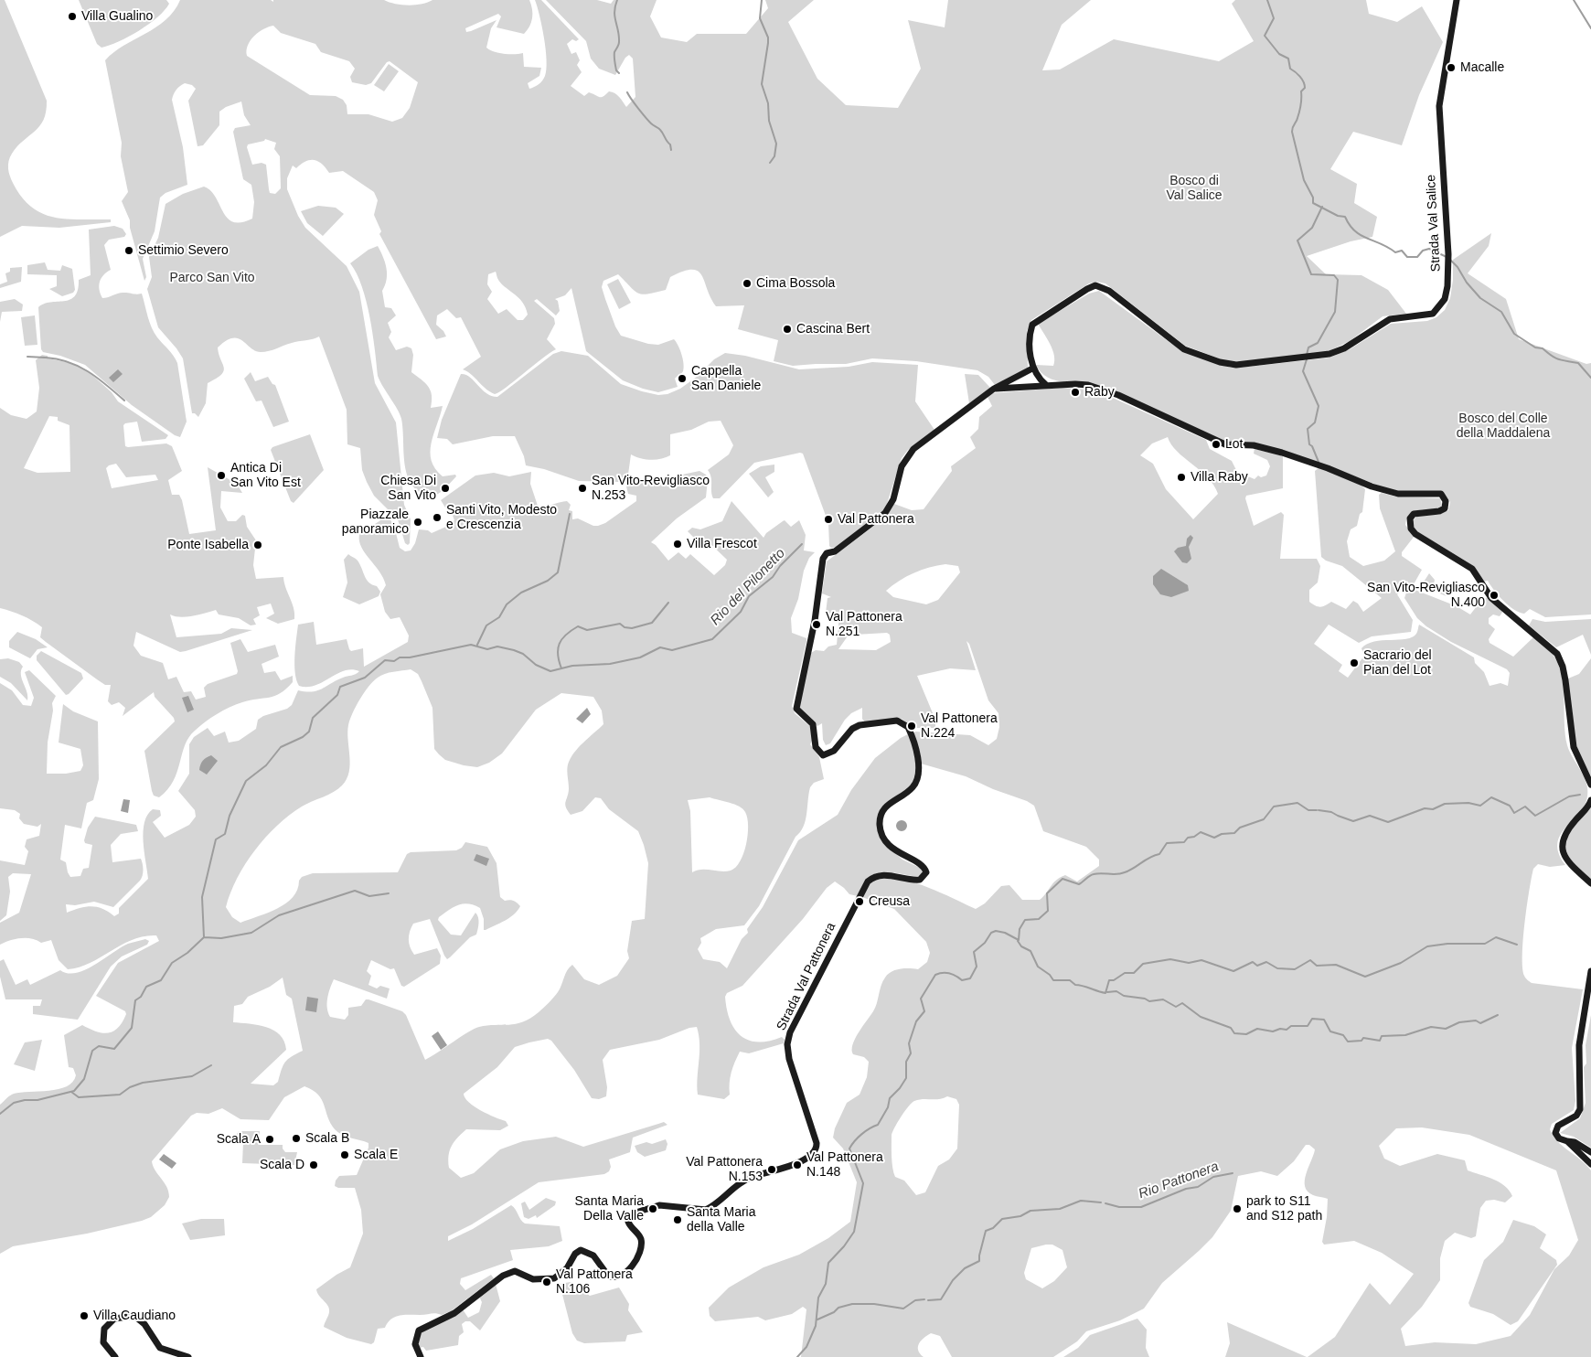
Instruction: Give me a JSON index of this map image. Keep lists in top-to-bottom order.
{
  "streets": {
    "street": ["Strada Val Salice", "Strada Val Pattonera"]
  },
  "water": ["Rio del Pilonetto", "Rio Pattonera"],
  "parks": ["Bosco di Val Salice", "Parco San Vito", "Bosco del Colle della Maddalena"],
  "places": [
    "Villa Gualino",
    "Macalle",
    "Settimio Severo",
    "Cima Bossola",
    "Cascina Bert",
    "Cappella San Daniele",
    "Raby",
    "Lot",
    "Antica Di San Vito Est",
    "Villa Raby",
    "Chiesa Di San Vito",
    "San Vito-Revigliasco N.253",
    "Santi Vito, Modesto e Crescenzia",
    "Val Pattonera",
    "Piazzale panoramico",
    "Villa Frescot",
    "Ponte Isabella",
    "San Vito-Revigliasco N.400",
    "Val Pattonera N.251",
    "Sacrario del Pian del Lot",
    "Val Pattonera N.224",
    "Creusa",
    "Scala B",
    "Scala A",
    "Scala E",
    "Scala D",
    "Val Pattonera N.148",
    "Val Pattonera N.153",
    "Santa Maria Della Valle",
    "park to S11 and S12 path",
    "Santa Maria della Valle",
    "Val Pattonera N.106",
    "Villa Caudiano"
  ]
}
